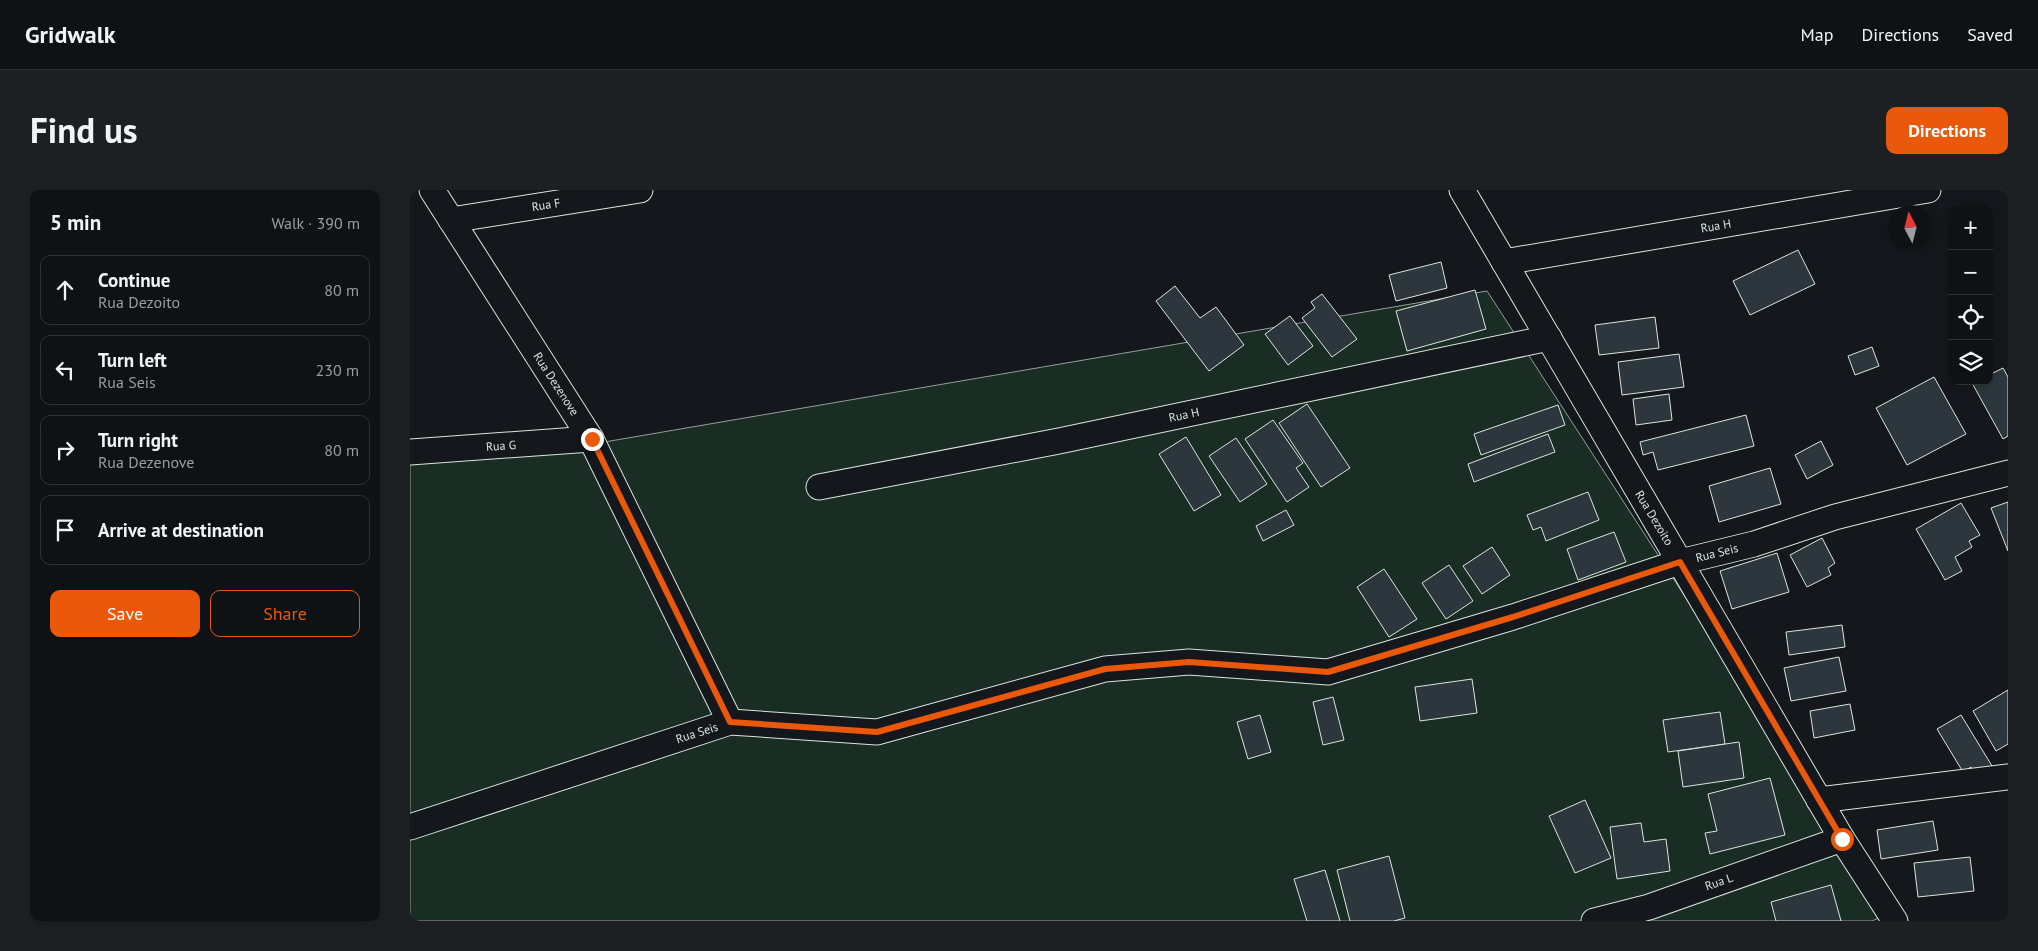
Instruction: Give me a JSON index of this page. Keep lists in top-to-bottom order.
{
  "streets": {
    "street": [
      "Rua F",
      "Rua H",
      "Rua Dezenove",
      "Rua G",
      "Rua Dezoito",
      "Rua Seis",
      "Rua L"
    ]
  },
  "crossings": [
    ["Rua F", "Rua Dezenove"],
    ["Rua H", "Rua Dezoito"],
    ["Rua Dezenove", "Rua G"],
    ["Rua Dezenove", "Rua Seis"],
    ["Rua Dezoito", "Rua Seis"],
    ["Rua Dezoito", "Rua L"]
  ],
  "north": "top",
  "page": {
    "header": "Gridwalk",
    "nav": ["Map", "Directions", "Saved"],
    "title": "Find us",
    "buttons": [
      "Directions",
      ["Save", "Share"]
    ],
    "heading": ["5 min", "Walk · 390 m"],
    "map_buttons": ["+", "−"],
    "list": [
      ["Continue", "Rua Dezoito", "80 m"],
      ["Turn left", "Rua Seis", "230 m"],
      ["Turn right", "Rua Dezenove", "80 m"],
      "Arrive at destination"
    ]
  }
}
